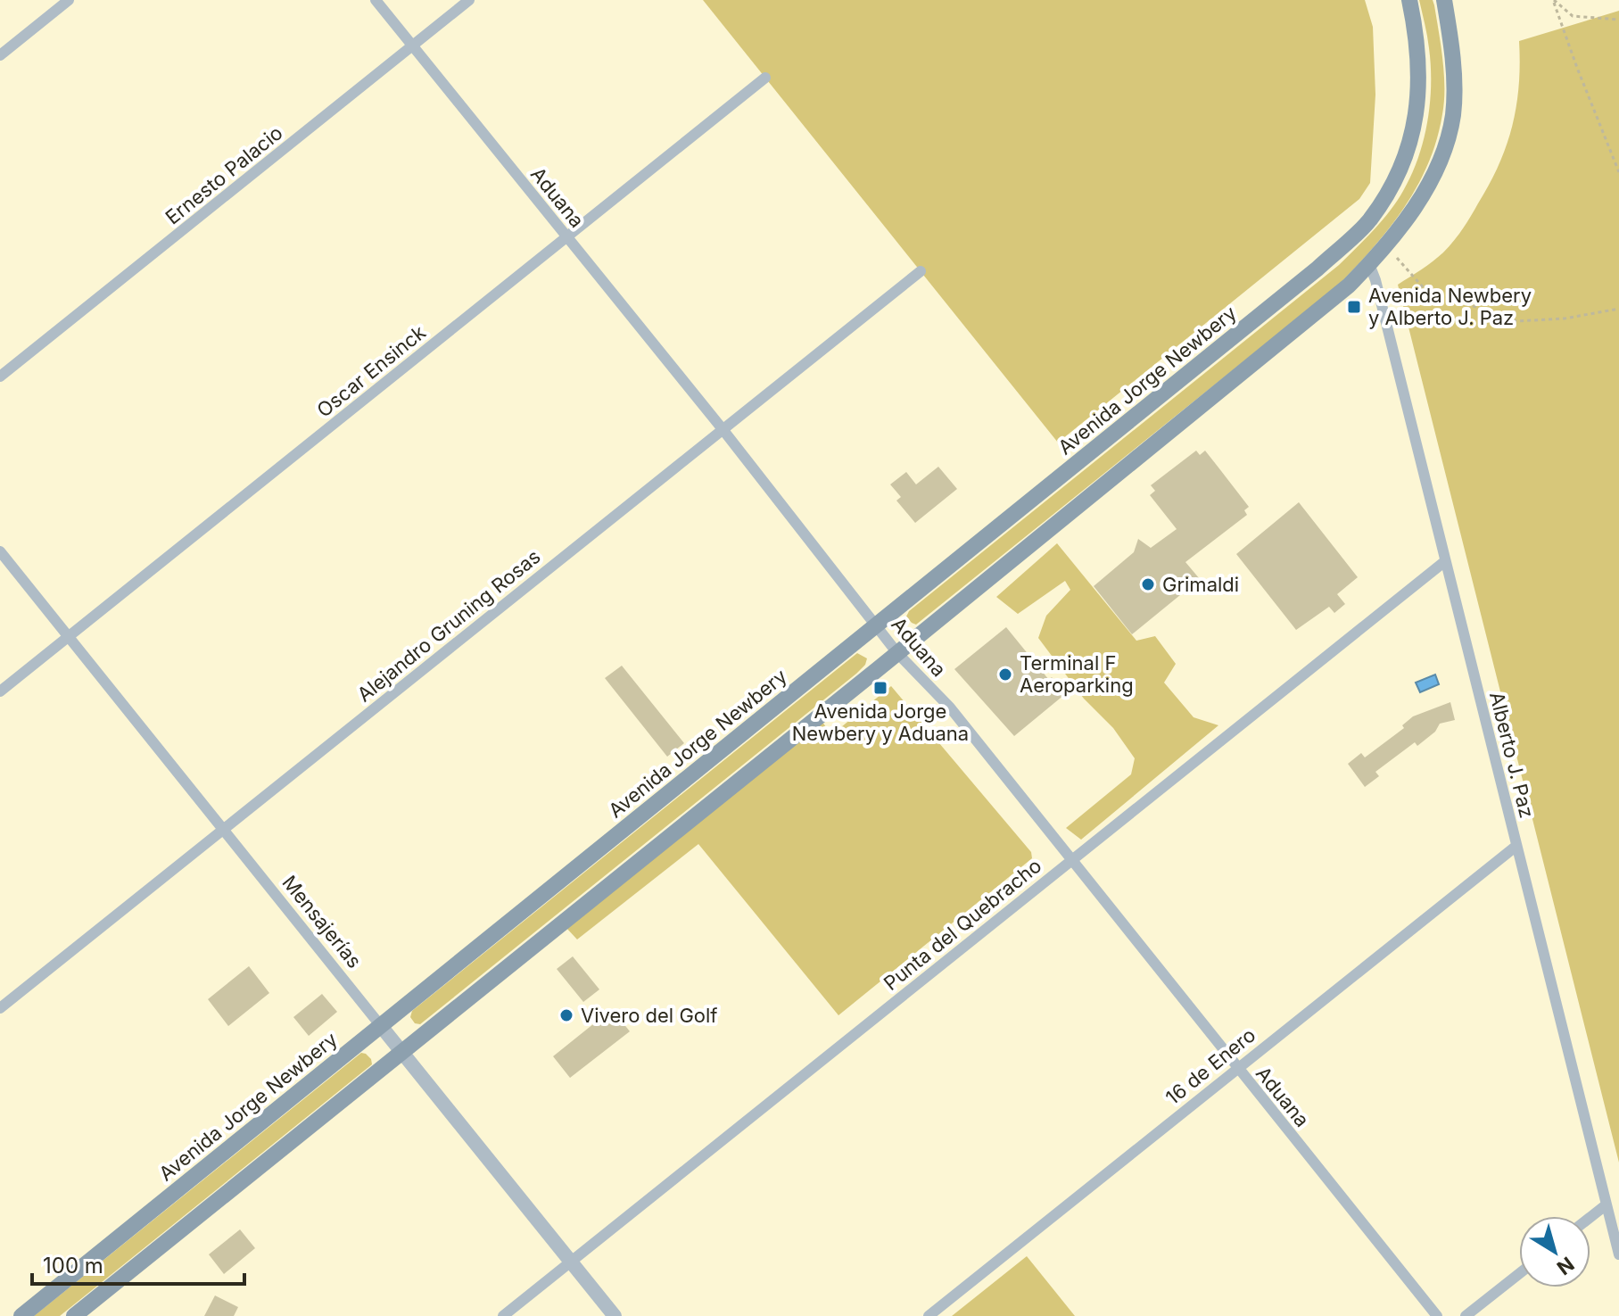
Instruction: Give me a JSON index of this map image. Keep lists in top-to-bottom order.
{
  "streets": {
    "main road": ["Avenida Jorge Newbery"],
    "street": [
      "Ernesto Palacio",
      "Aduana",
      "Oscar Ensinck",
      "Alejandro Gruning Rosas",
      "Alberto J. Paz",
      "Mensajerías",
      "Punta del Quebracho",
      "16 de Enero"
    ]
  },
  "crossings": [
    ["Ernesto Palacio", "Aduana"],
    ["Aduana", "Oscar Ensinck"],
    ["Aduana", "Avenida Jorge Newbery"],
    ["Aduana", "Alejandro Gruning Rosas"],
    ["Aduana", "Punta del Quebracho"],
    ["Aduana", "16 de Enero"],
    ["Oscar Ensinck", "Mensajerías"],
    ["Avenida Jorge Newbery", "Mensajerías"],
    ["Alejandro Gruning Rosas", "Mensajerías"],
    ["Alberto J. Paz", "Punta del Quebracho"],
    ["Alberto J. Paz", "16 de Enero"],
    ["Mensajerías", "Punta del Quebracho"]
  ],
  "places": {
    "transit": ["Avenida Newbery y Alberto J. Paz", "Avenida Jorge Newbery y Aduana"],
    "other": ["Grimaldi", "Terminal F Aeroparking", "Vivero del Golf"]
  },
  "scale_bar": "100 m",
  "north": "bottom right"
}
